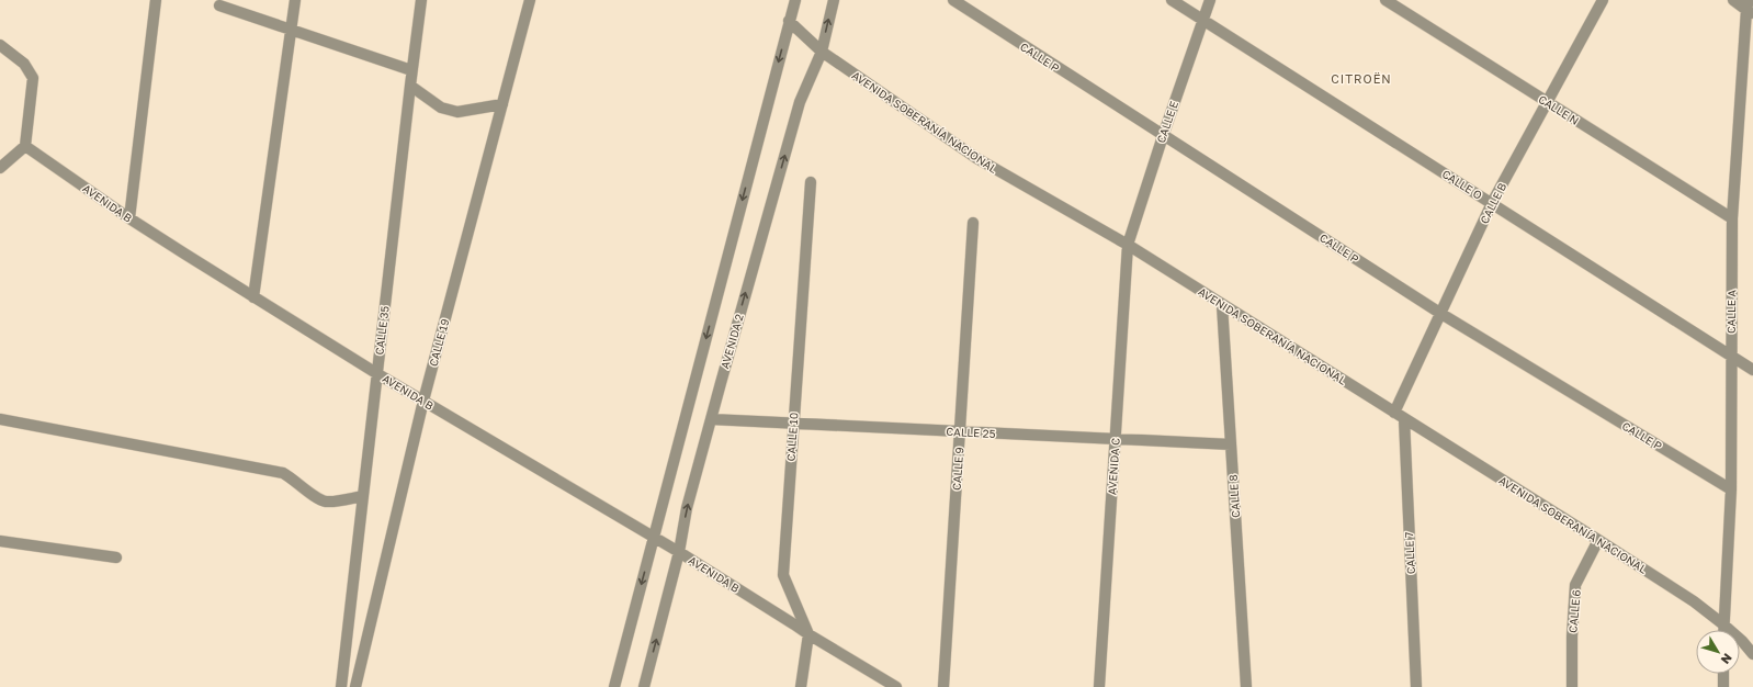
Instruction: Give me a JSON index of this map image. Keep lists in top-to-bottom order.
{
  "streets": {
    "street": [
      "CALLE P",
      "CALLE N",
      "AVENIDA SOBERANÍA NACIONAL",
      "CALLE E",
      "CALLE O",
      "AVENIDA B",
      "CALLE B",
      "CALLE A",
      "CALLE 35",
      "AVENIDA 2",
      "CALLE 19",
      "CALLE 25",
      "CALLE 10",
      "AVENIDA C",
      "CALLE 9",
      "CALLE 8",
      "CALLE 7",
      "CALLE 6"
    ]
  },
  "crossings": [
    ["CALLE P", "CALLE E"],
    ["CALLE P", "CALLE B"],
    ["CALLE P", "CALLE A"],
    ["CALLE N", "CALLE B"],
    ["CALLE N", "CALLE A"],
    ["AVENIDA SOBERANÍA NACIONAL", "CALLE E"],
    ["AVENIDA SOBERANÍA NACIONAL", "CALLE B"],
    ["AVENIDA SOBERANÍA NACIONAL", "CALLE A"],
    ["AVENIDA SOBERANÍA NACIONAL", "AVENIDA 2"],
    ["AVENIDA SOBERANÍA NACIONAL", "AVENIDA C"],
    ["AVENIDA SOBERANÍA NACIONAL", "CALLE 8"],
    ["AVENIDA SOBERANÍA NACIONAL", "CALLE 7"],
    ["AVENIDA SOBERANÍA NACIONAL", "CALLE 6"],
    ["CALLE E", "CALLE O"],
    ["CALLE E", "AVENIDA C"],
    ["CALLE O", "CALLE B"],
    ["CALLE O", "CALLE A"],
    ["AVENIDA B", "CALLE 35"],
    ["AVENIDA B", "AVENIDA 2"],
    ["AVENIDA B", "CALLE 19"],
    ["AVENIDA B", "CALLE 10"],
    ["AVENIDA 2", "CALLE 25"],
    ["CALLE 25", "CALLE 10"],
    ["CALLE 25", "AVENIDA C"],
    ["CALLE 25", "CALLE 9"],
    ["CALLE 25", "CALLE 8"]
  ],
  "districts": ["CITROËN"],
  "north": "bottom right"
}
